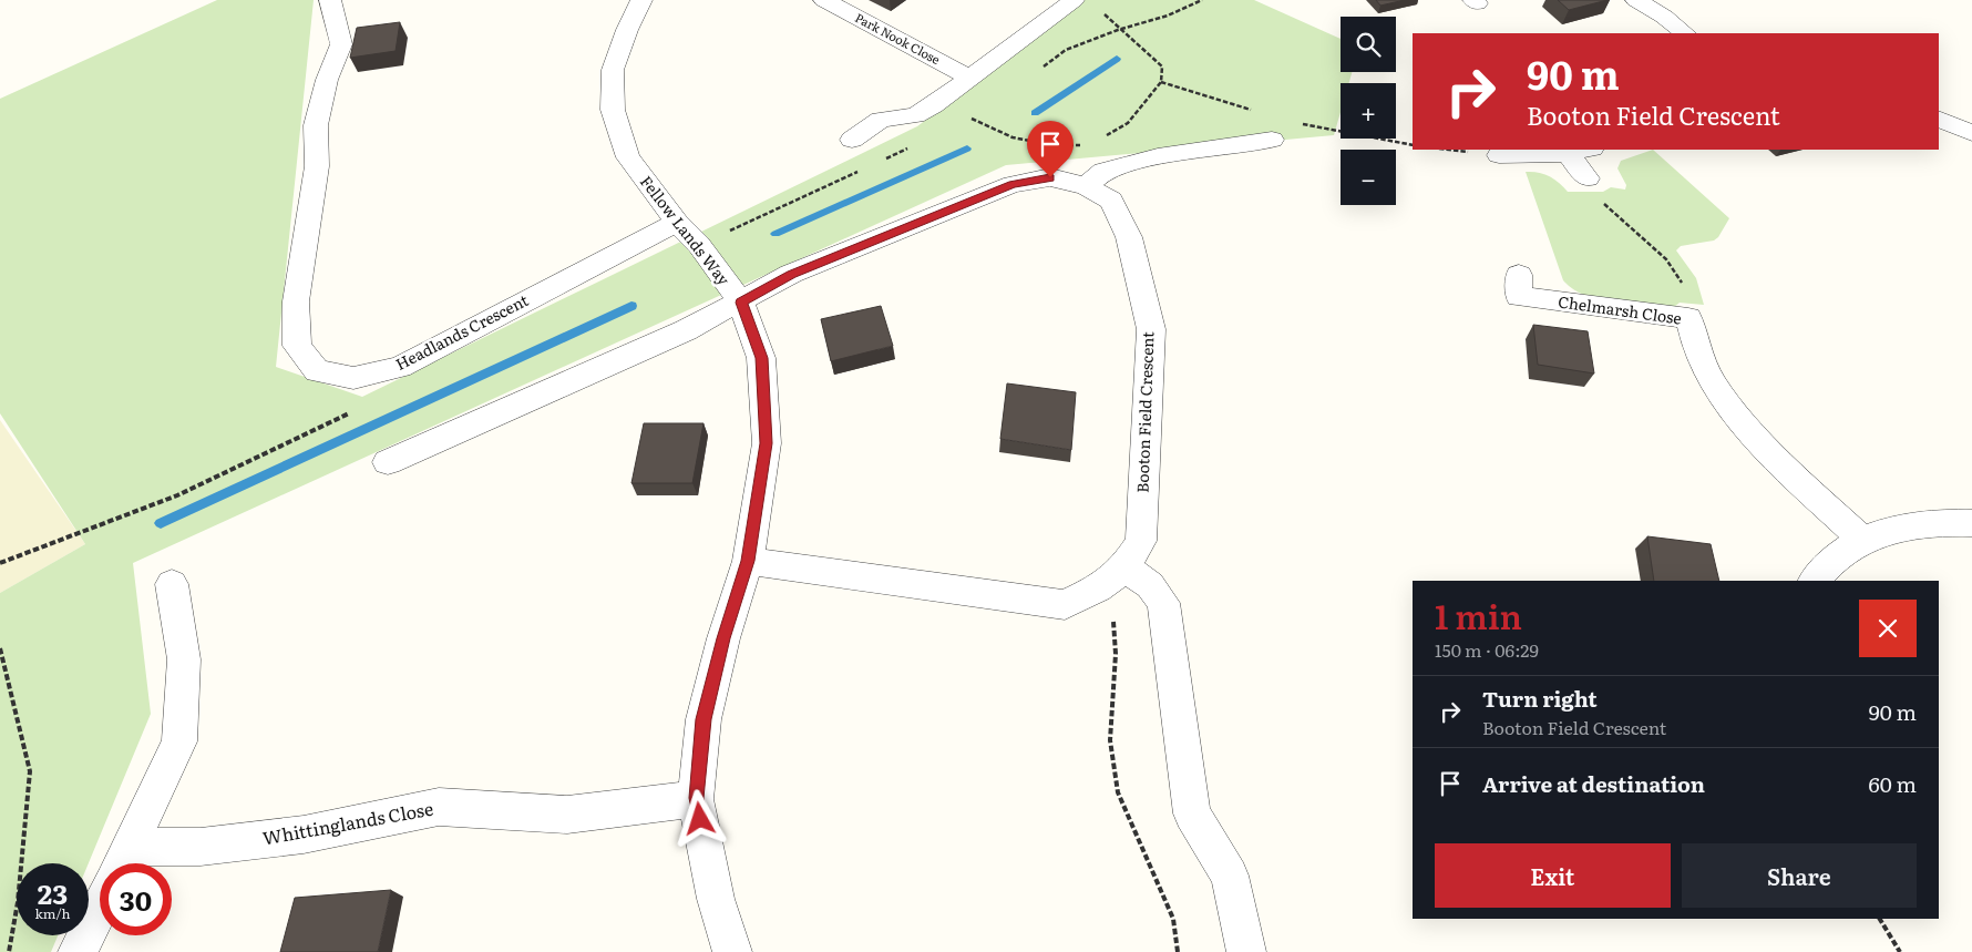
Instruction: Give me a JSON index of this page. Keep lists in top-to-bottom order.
{
  "streets": {
    "street": [
      "Park Nook Close",
      "Fellow Lands Way",
      "Chelmarsh Close",
      "Headlands Crescent",
      "Booton Field Crescent",
      "Whittinglands Close"
    ]
  },
  "crossings": [
    ["Fellow Lands Way", "Headlands Crescent"],
    ["Fellow Lands Way", "Booton Field Crescent"],
    ["Fellow Lands Way", "Whittinglands Close"]
  ],
  "page": {
    "map_buttons": ["+", "−"],
    "turn": ["90 m", "Booton Field Crescent"],
    "heading": ["1 min", "150 m · 06:29"],
    "list": [
      {
        "name": "Turn right",
        "note": "Booton Field Crescent",
        "value": "90 m"
      },
      {
        "name": "Arrive at destination",
        "value": "60 m"
      }
    ],
    "buttons": ["Exit", "Share"],
    "speed": "23 km/h",
    "limit": "30"
  }
}
